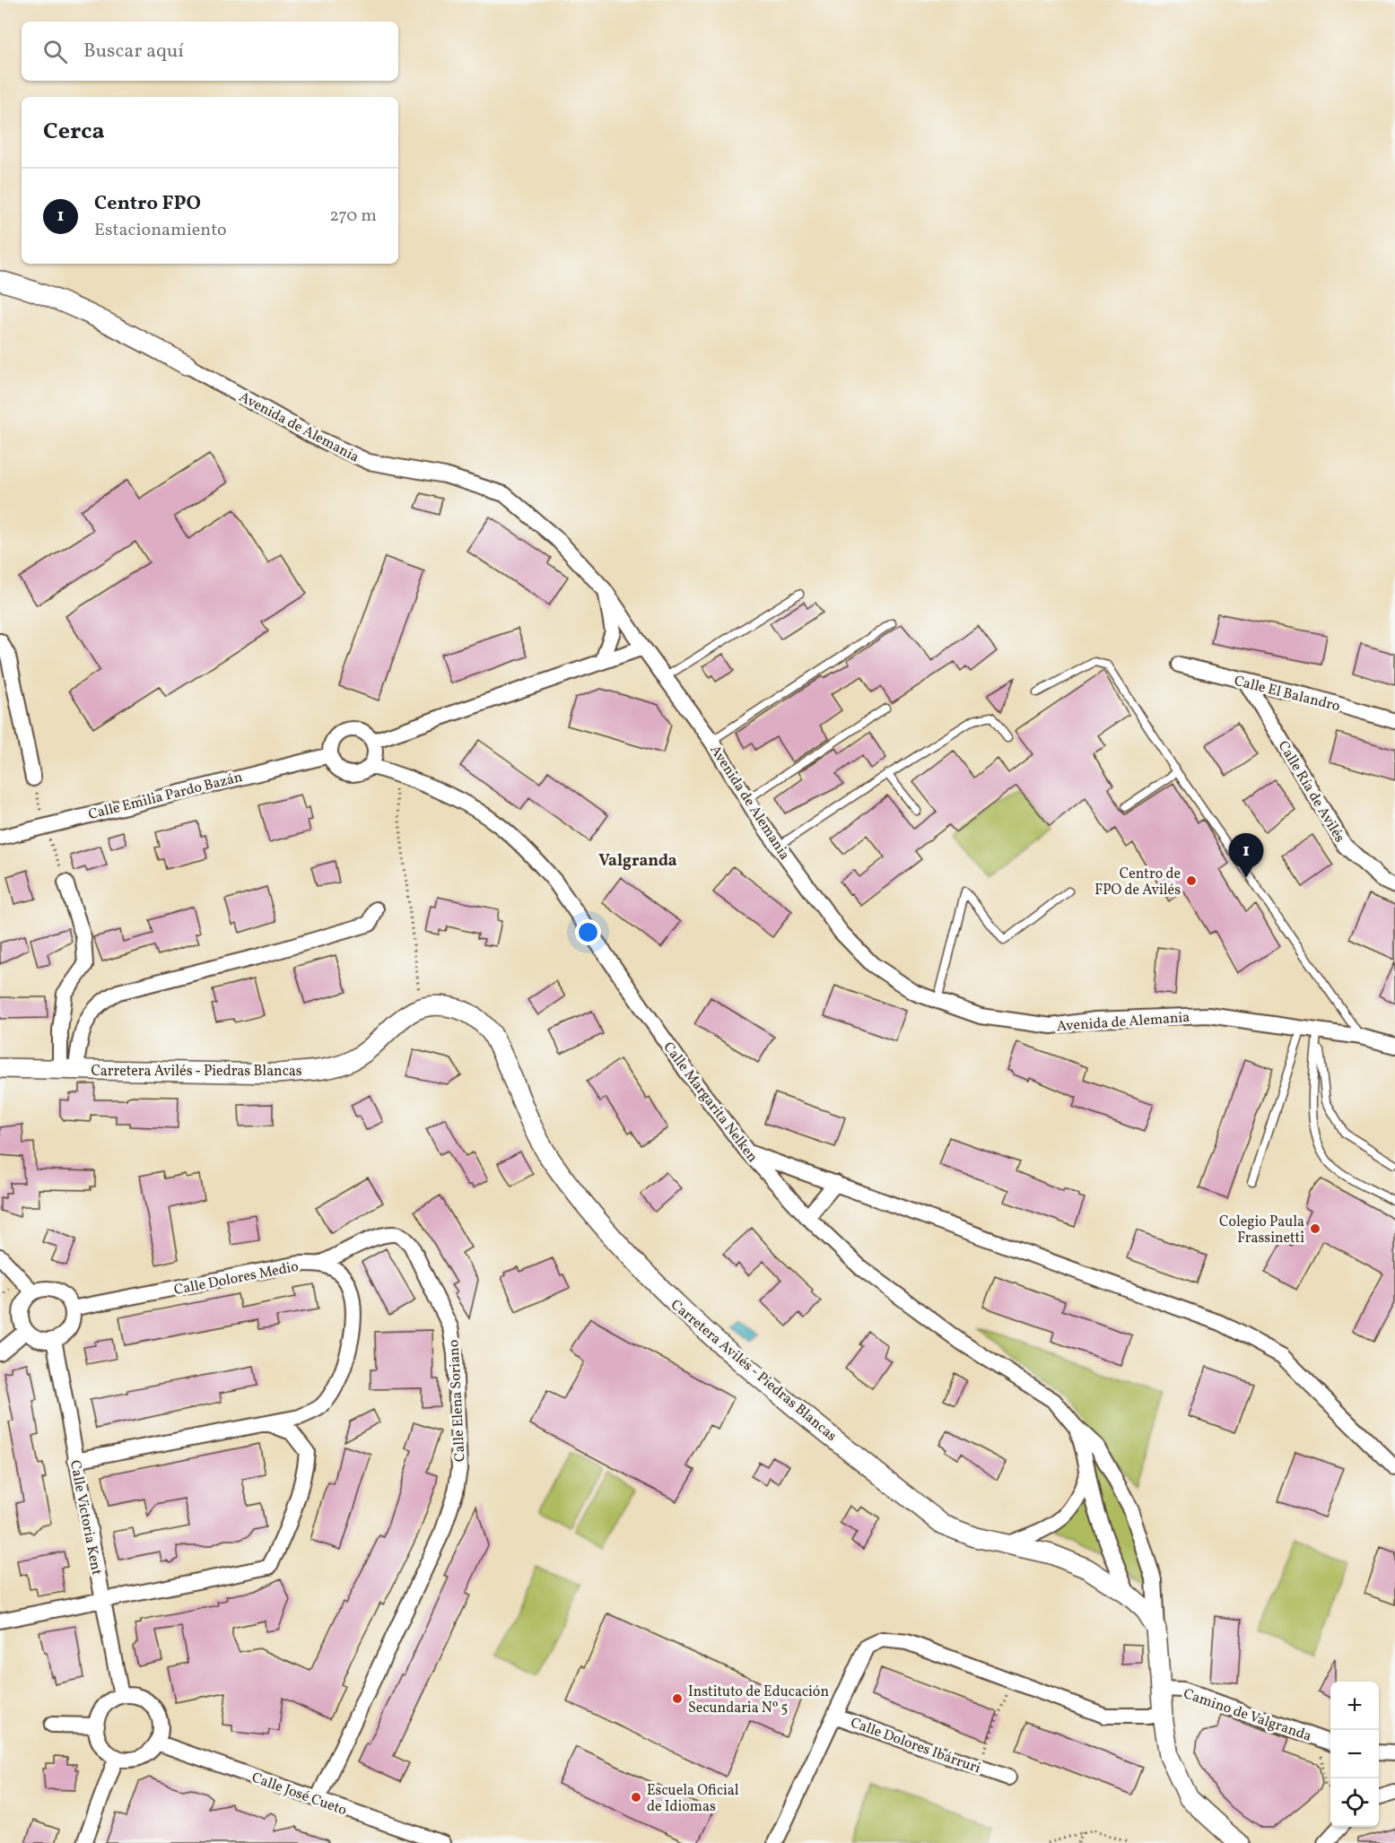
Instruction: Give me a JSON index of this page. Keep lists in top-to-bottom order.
{
  "streets": {
    "street": [
      "Avenida de Alemania",
      "Calle El Balandro",
      "Calle Ría de Avilés",
      "Calle Emilia Pardo Bazán",
      "Carretera Avilés - Piedras Blancas",
      "Calle Margarita Nelken",
      "Calle Dolores Medio",
      "Calle Elena Soriano",
      "Calle Victoria Kent",
      "Camino de Valgranda",
      "Calle Dolores Ibárruri",
      "Calle José Cueto"
    ]
  },
  "crossings": [
    ["Calle El Balandro", "Calle Ría de Avilés"],
    ["Calle Emilia Pardo Bazán", "Calle Margarita Nelken"],
    ["Calle Dolores Medio", "Calle Elena Soriano"],
    ["Calle Dolores Medio", "Calle Victoria Kent"],
    ["Calle Elena Soriano", "Calle José Cueto"],
    ["Calle Victoria Kent", "Calle José Cueto"]
  ],
  "districts": ["Valgranda"],
  "places": [
    "Centro de FPO de Avilés",
    "Colegio Paula Frassinetti",
    "Instituto de Educación Secundaria Nº 5",
    "Escuela Oficial de Idiomas"
  ],
  "page": {
    "search": "Buscar aquí",
    "heading": "Cerca",
    "list": [
      {
        "mark": "1",
        "name": "Centro FPO",
        "note": "Estacionamiento",
        "value": "270 m"
      }
    ],
    "pins": "1",
    "map_buttons": ["+", "−"]
  }
}
